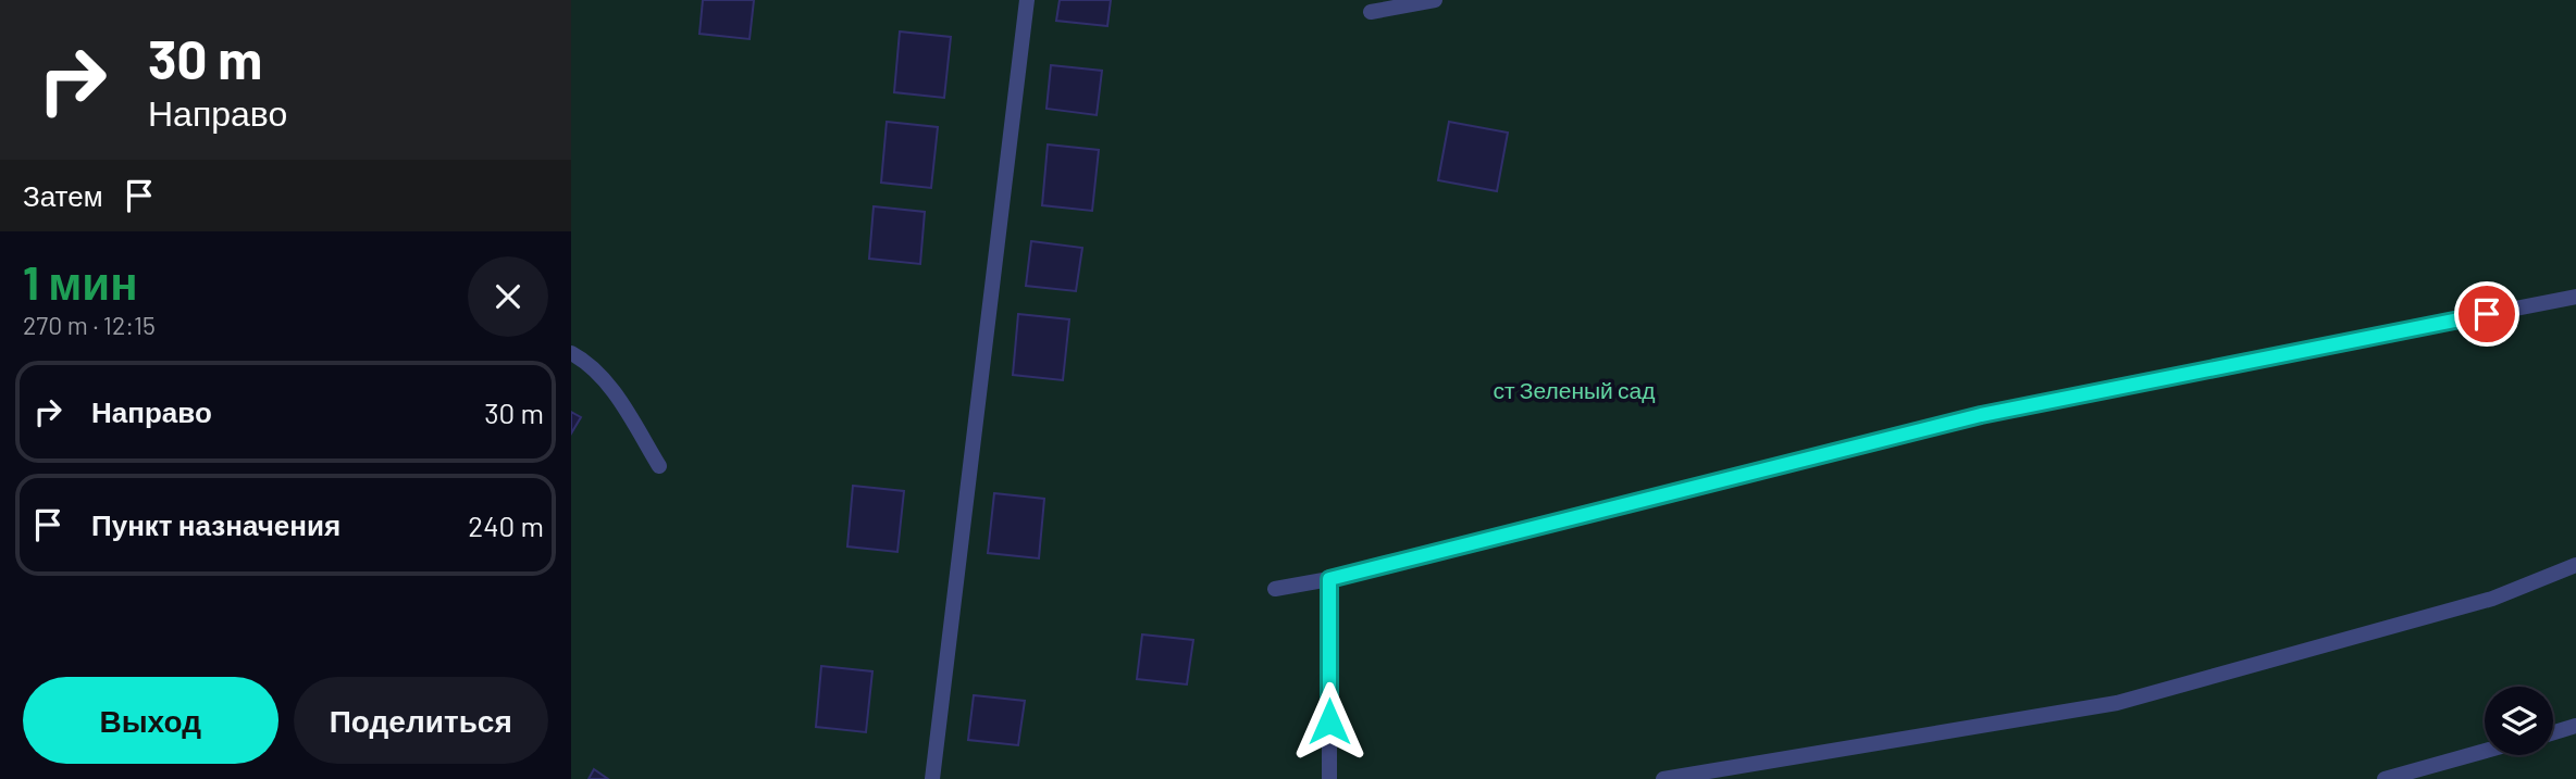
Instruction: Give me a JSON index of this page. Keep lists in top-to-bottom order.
{
  "parks": ["ст Зеленый сад"],
  "page": {
    "turn": ["30 m", "Направо"],
    "then": "Затем",
    "heading": ["1 мин", "270 m · 12:15"],
    "list": [
      {
        "name": "Направо",
        "value": "30 m"
      },
      {
        "name": "Пункт назначения",
        "value": "240 m"
      }
    ],
    "buttons": ["Выход", "Поделиться"]
  }
}
